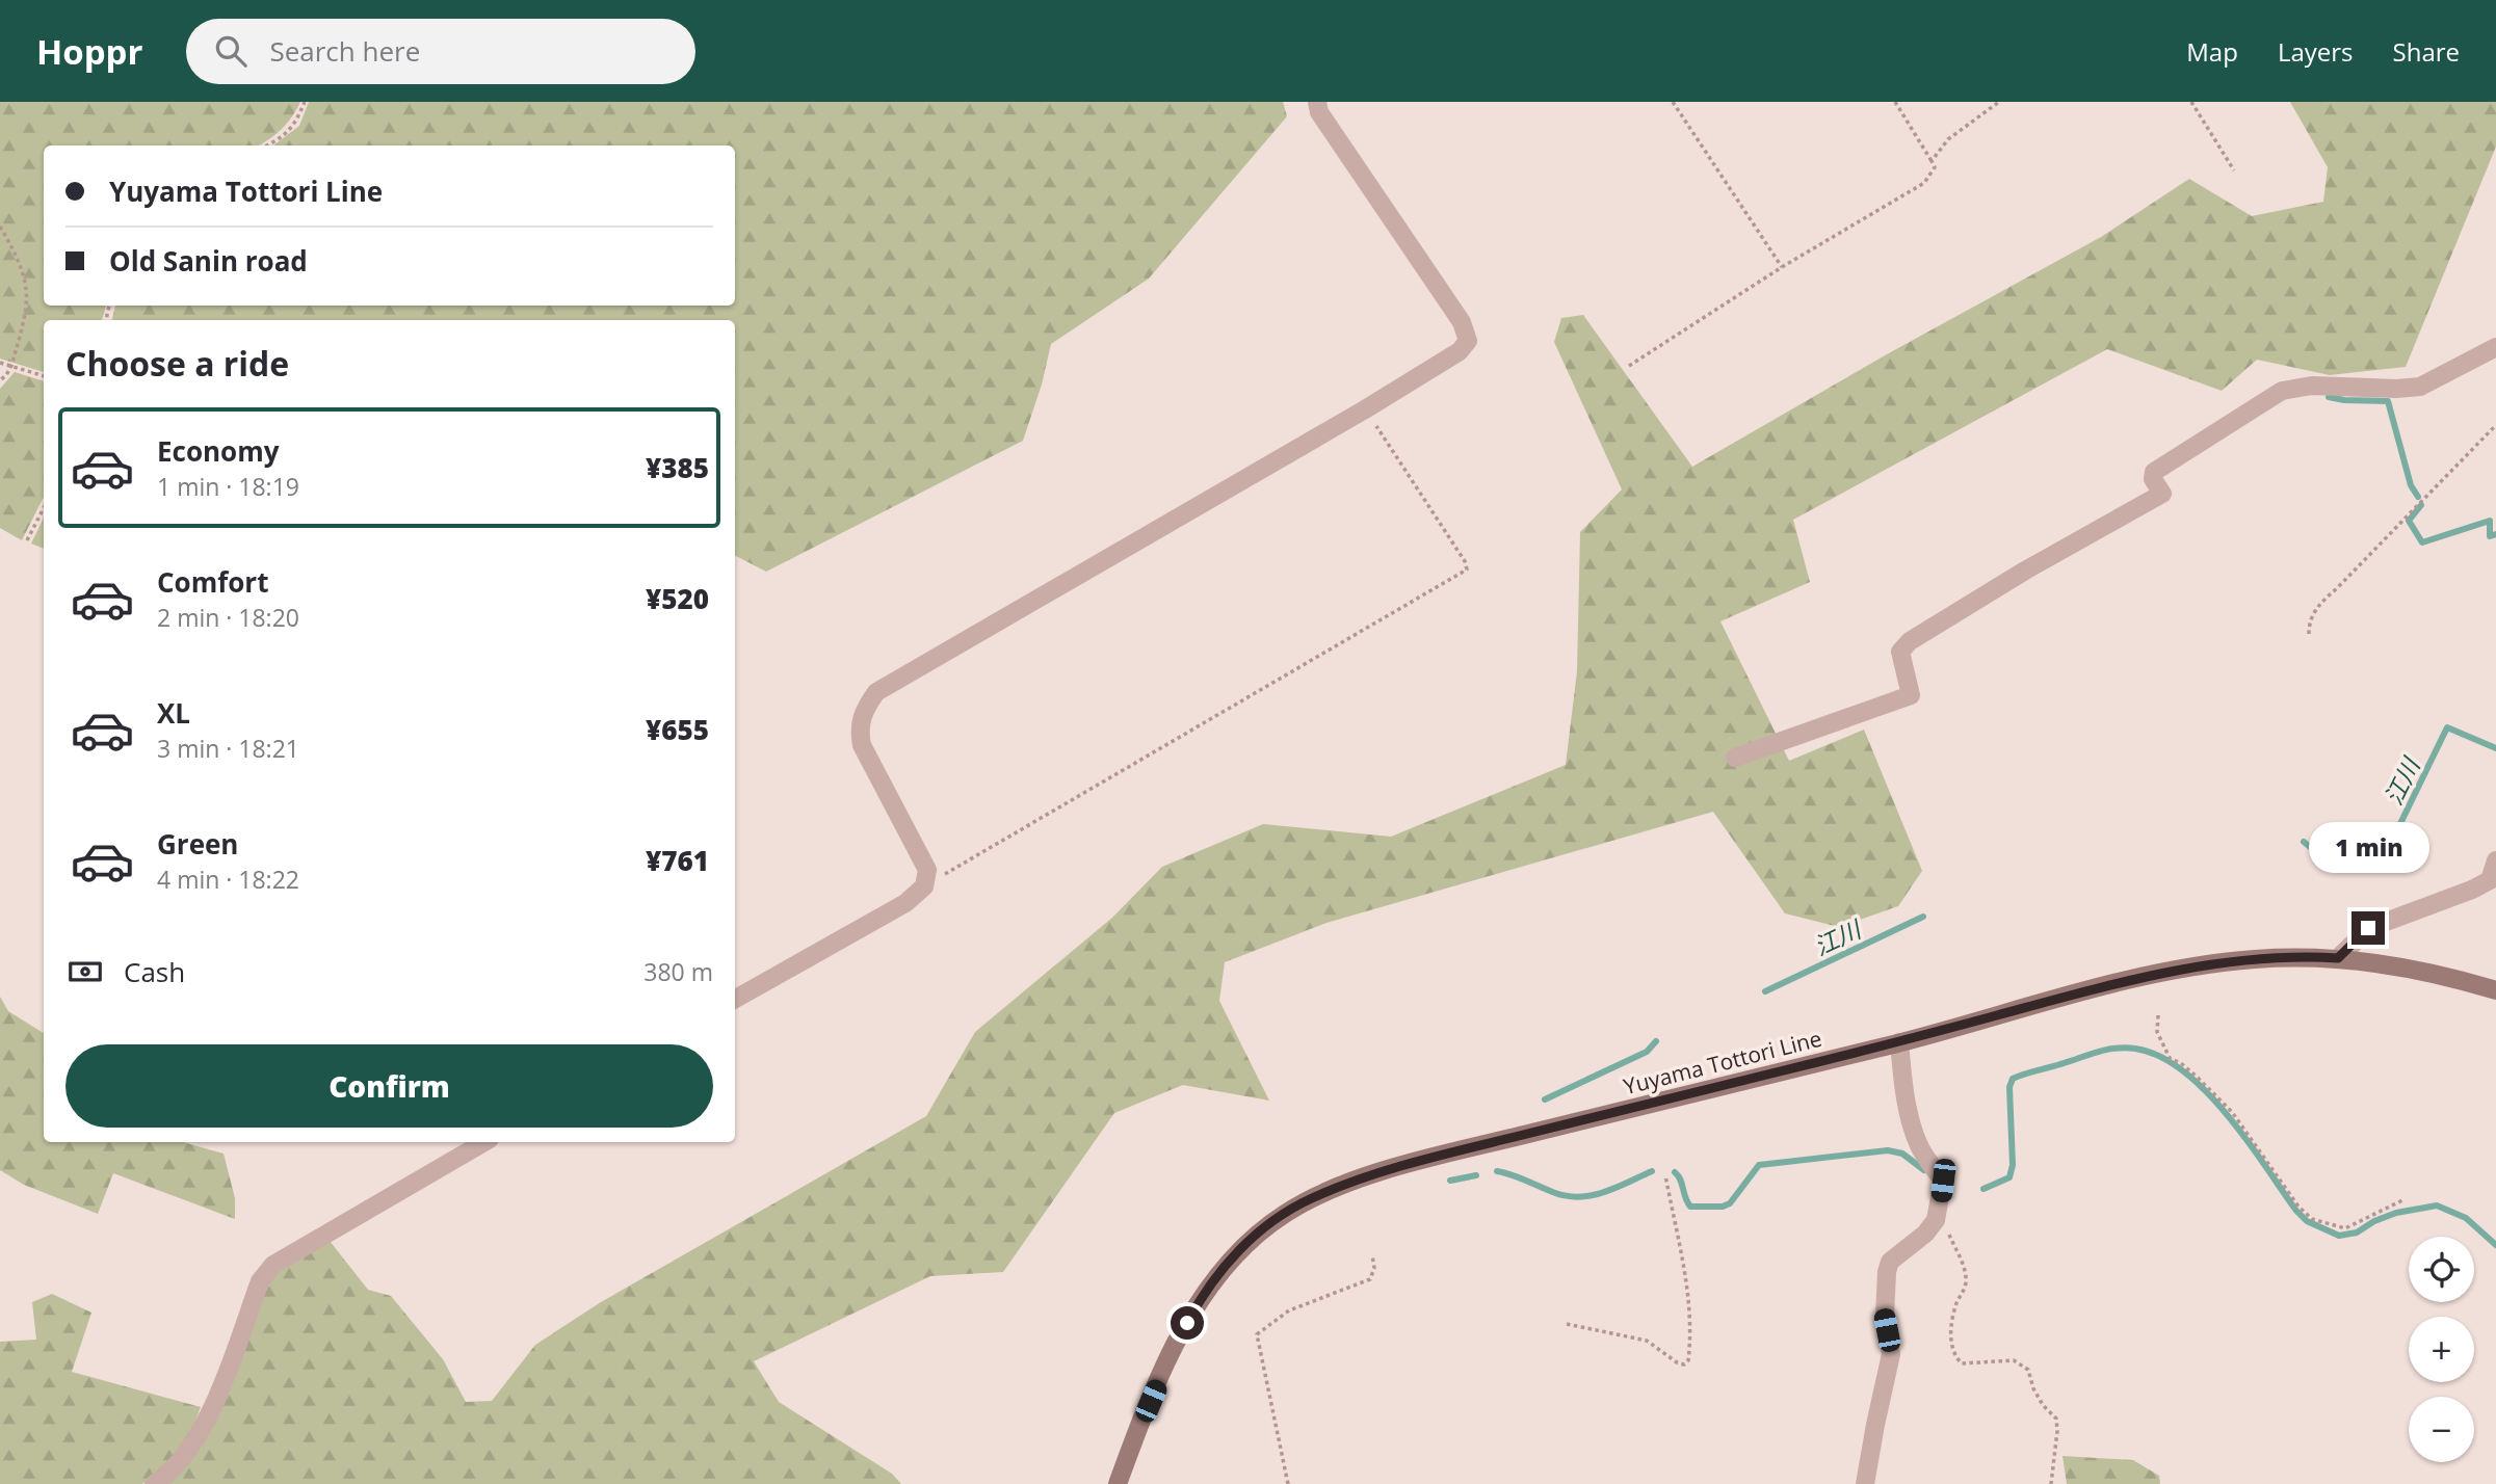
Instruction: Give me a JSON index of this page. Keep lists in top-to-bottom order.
{
  "streets": {
    "main road": ["Yuyama Tottori Line"]
  },
  "water": ["江川"],
  "page": {
    "header": "Hoppr",
    "search": "Search here",
    "nav": ["Map", "Layers", "Share"],
    "banner": ["Yuyama Tottori Line", "Old Sanin road"],
    "heading": "Choose a ride",
    "list": [
      {
        "name": "Economy",
        "note": "1 min · 18:19",
        "value": "¥385"
      },
      {
        "name": "Comfort",
        "note": "2 min · 18:20",
        "value": "¥520"
      },
      {
        "name": "XL",
        "note": "3 min · 18:21",
        "value": "¥655"
      },
      {
        "name": "Green",
        "note": "4 min · 18:22",
        "value": "¥761"
      }
    ],
    "bubble": "1 min",
    "pay": ["Cash", "380 m"],
    "buttons": "Confirm",
    "map_buttons": ["+", "−"]
  }
}
